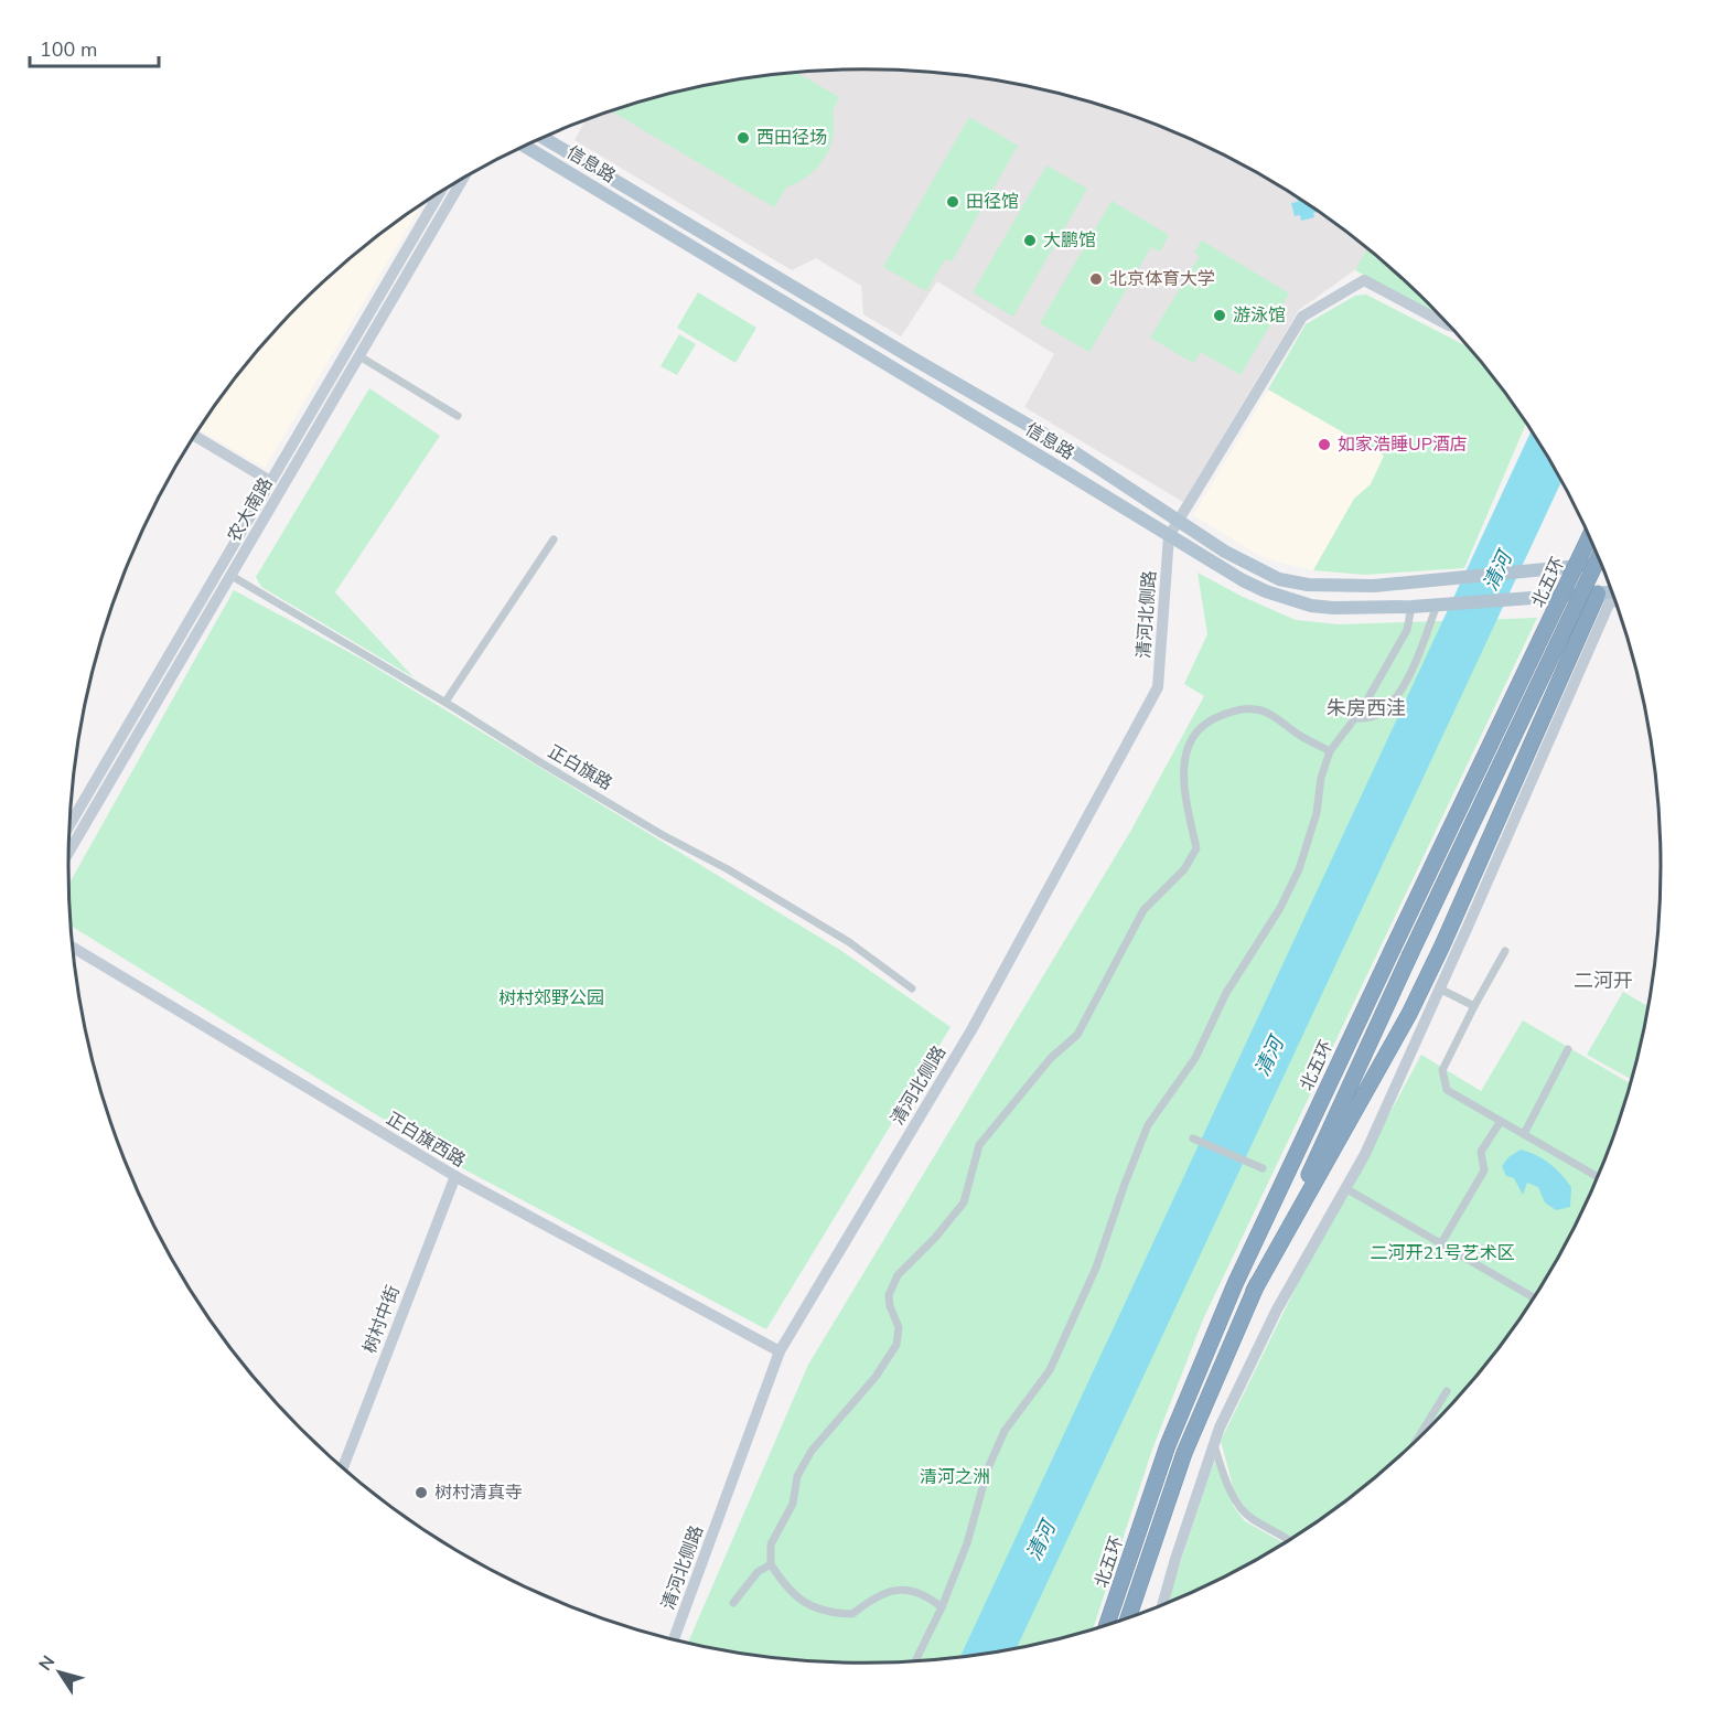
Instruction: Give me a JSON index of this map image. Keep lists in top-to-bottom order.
{
  "streets": {
    "highway": ["北五环"],
    "main road": ["信息路"],
    "street": [
      "农大南路",
      "清河北侧路",
      "正白旗路",
      "正白旗西路",
      "树村中街"
    ]
  },
  "crossings": [
    ["信息路", "清河北侧路"],
    ["农大南路", "正白旗路"],
    ["清河北侧路", "正白旗西路"],
    ["正白旗西路", "树村中街"]
  ],
  "districts": ["朱房西洼", "二河开"],
  "water": ["清河"],
  "parks": ["树村郊野公园", "二河开21号艺术区", "清河之洲"],
  "places": [
    "西田径场",
    "田径馆",
    "大鹏馆",
    "北京体育大学",
    "游泳馆",
    "如家浩睡UP酒店",
    "树村清真寺"
  ],
  "scale_bar": "100 m",
  "north": "top left"
}
